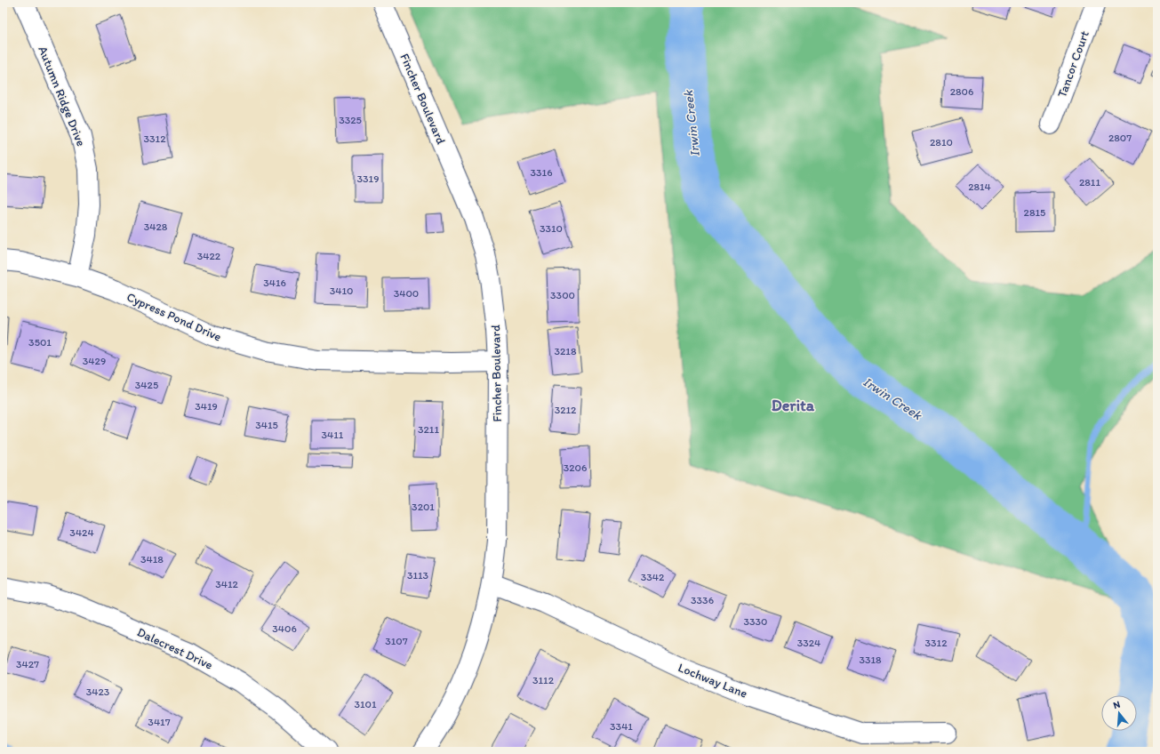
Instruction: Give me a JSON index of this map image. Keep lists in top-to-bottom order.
{
  "streets": {
    "street": [
      "Tancor Court",
      "Autumn Ridge Drive",
      "Fincher Boulevard",
      "Cypress Pond Drive",
      "Dalecrest Drive",
      "Lochway Lane"
    ]
  },
  "crossings": [
    ["Autumn Ridge Drive", "Cypress Pond Drive"],
    ["Fincher Boulevard", "Cypress Pond Drive"],
    ["Fincher Boulevard", "Lochway Lane"]
  ],
  "districts": ["Derita"],
  "water": ["Irwin Creek"],
  "house_numbers": [
    "2806",
    "3325",
    "2807",
    "3312",
    "2810",
    "3316",
    "3319",
    "2811",
    "2814",
    "2815",
    "3428",
    "3310",
    "3422",
    "3416",
    "3410",
    "3400",
    "3300",
    "3501",
    "3218",
    "3429",
    "3425",
    "3419",
    "3212",
    "3415",
    "3211",
    "3411",
    "3206",
    "3201",
    "3424",
    "3418",
    "3113",
    "3342",
    "3412",
    "3336",
    "3330",
    "3406",
    "3107",
    "3324",
    "3312",
    "3318",
    "3427",
    "3112",
    "3423",
    "3101",
    "3417",
    "3341"
  ],
  "north": "top"
}
